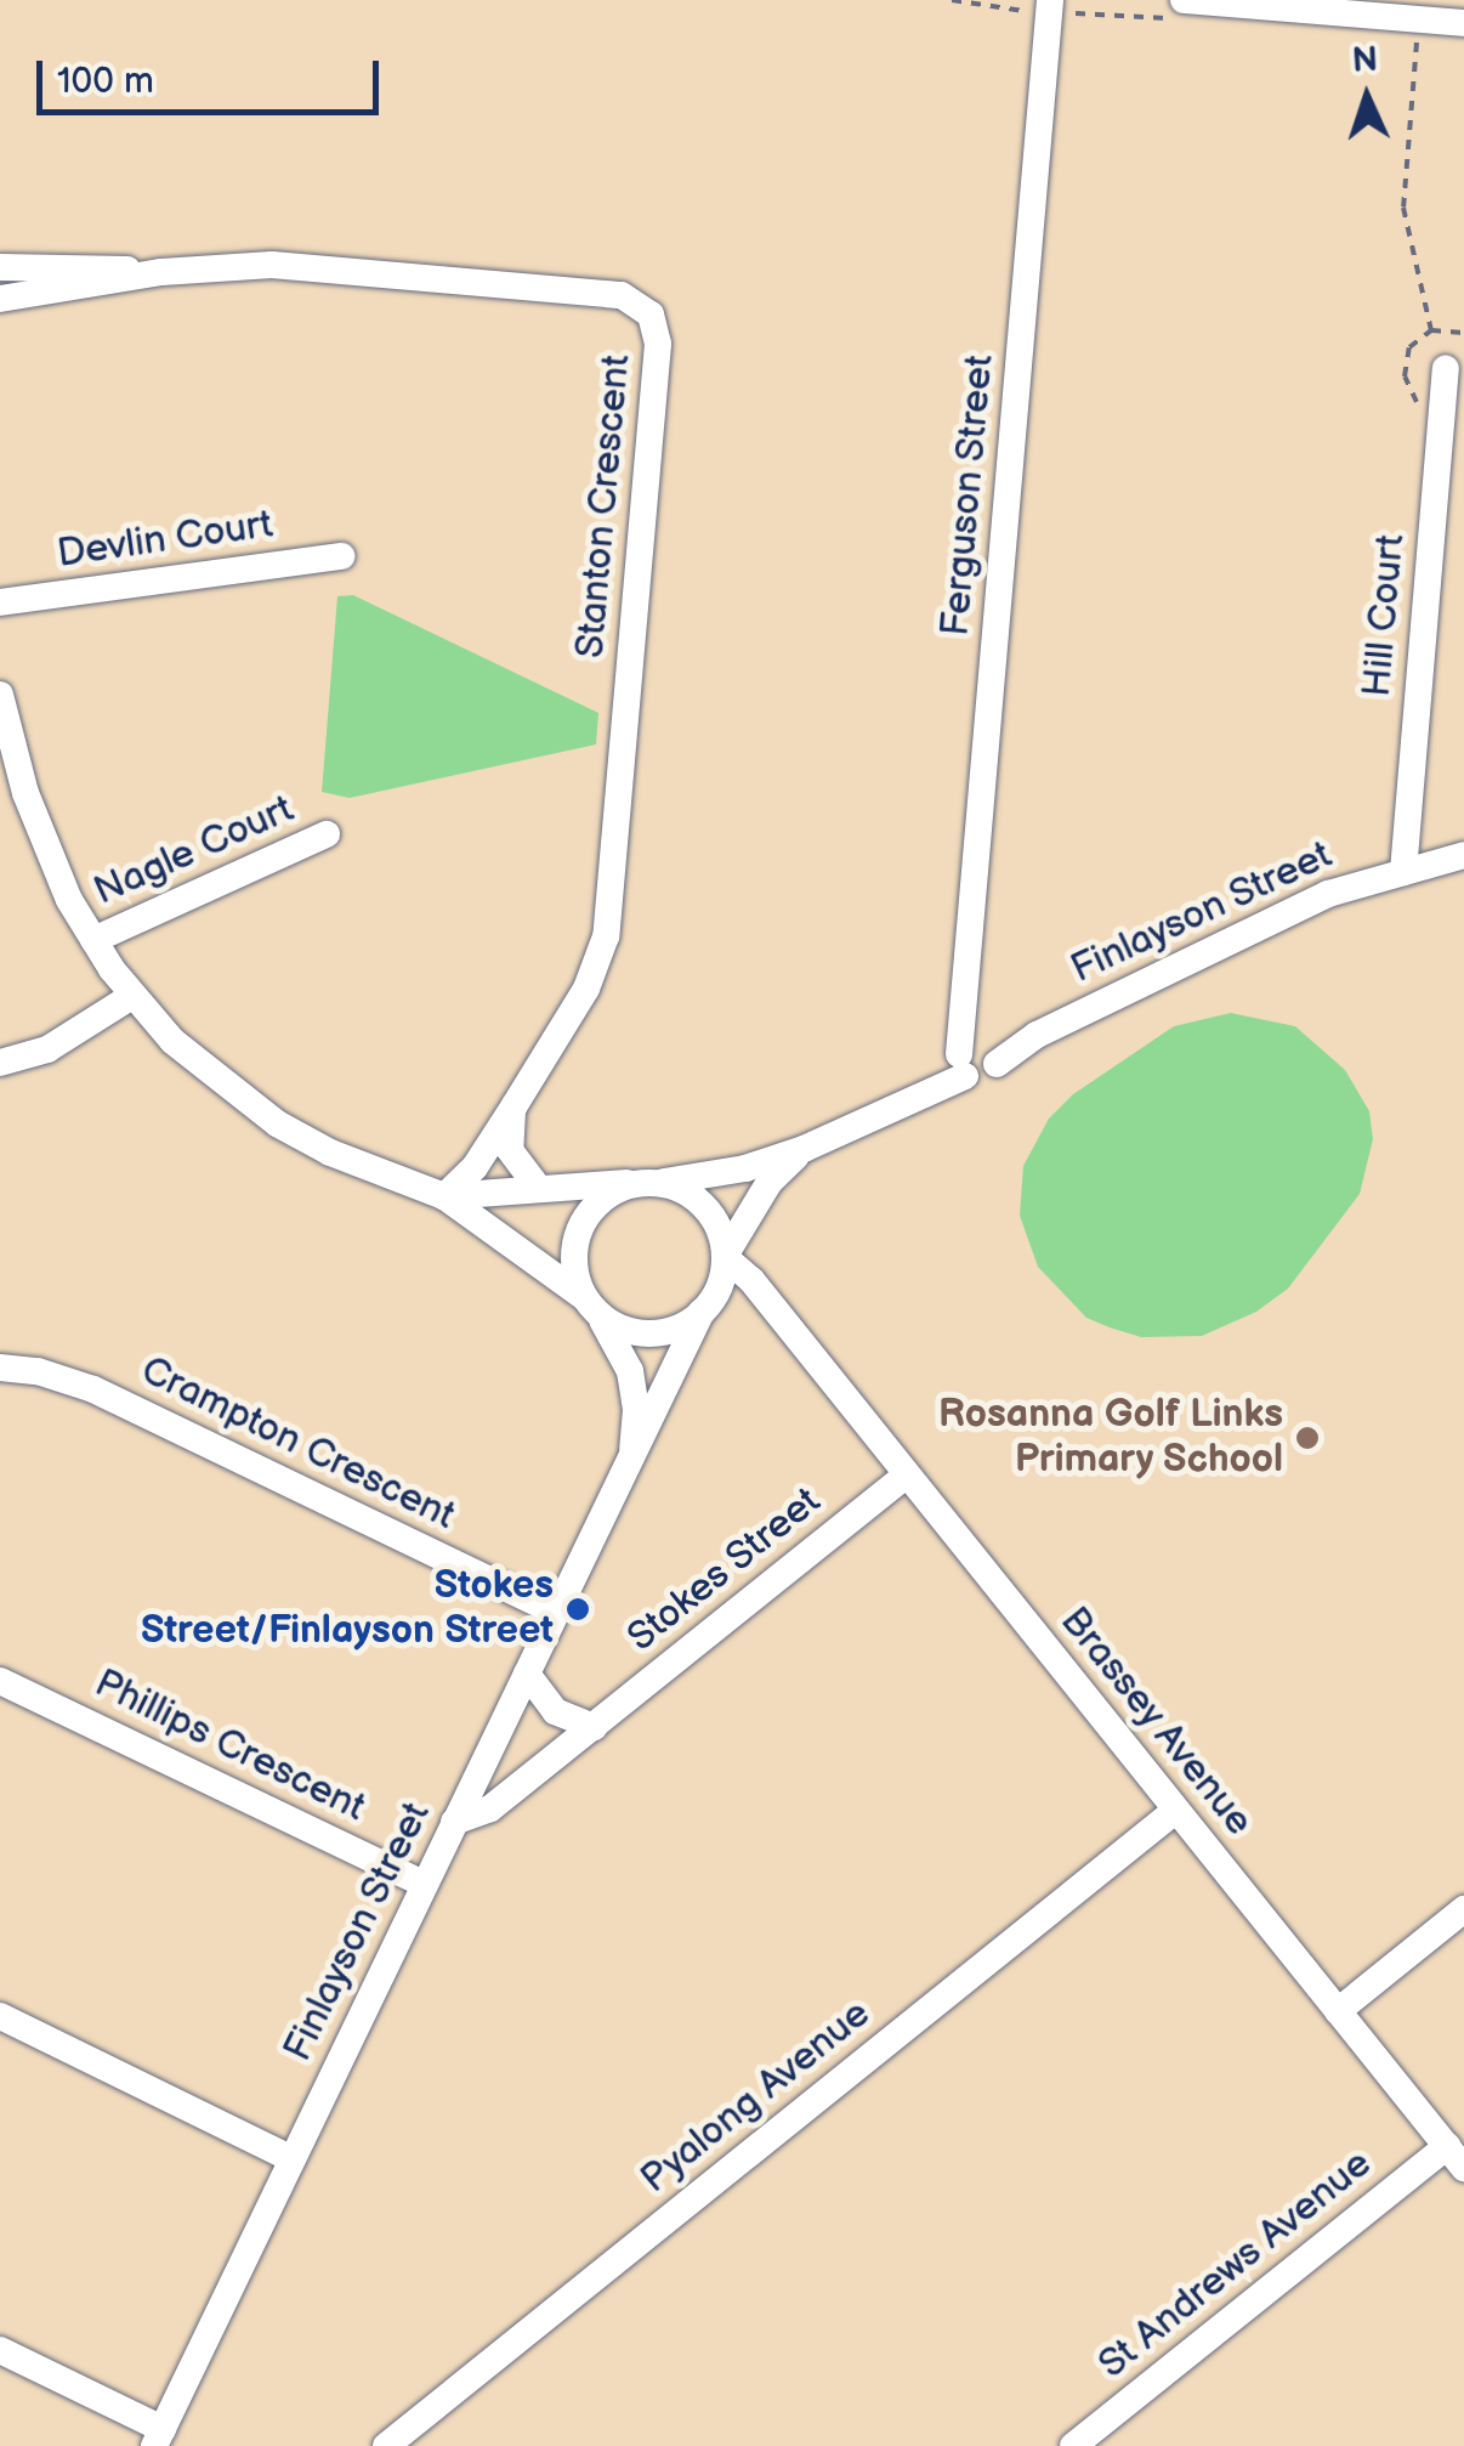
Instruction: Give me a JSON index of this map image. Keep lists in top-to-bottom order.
{
  "streets": {
    "street": [
      "Ferguson Street",
      "Stanton Crescent",
      "Devlin Court",
      "Hill Court",
      "Nagle Court",
      "Finlayson Street",
      "Crampton Crescent",
      "Stokes Street",
      "Brassey Avenue",
      "Phillips Crescent",
      "Pyalong Avenue",
      "St Andrews Avenue"
    ]
  },
  "crossings": [
    ["Ferguson Street", "Finlayson Street"],
    ["Hill Court", "Finlayson Street"],
    ["Finlayson Street", "Crampton Crescent"],
    ["Finlayson Street", "Stokes Street"],
    ["Finlayson Street", "Brassey Avenue"],
    ["Finlayson Street", "Phillips Crescent"],
    ["Stokes Street", "Brassey Avenue"],
    ["Brassey Avenue", "Pyalong Avenue"],
    ["Brassey Avenue", "St Andrews Avenue"]
  ],
  "places": ["Rosanna Golf Links Primary School", "Stokes Street/Finlayson Street"],
  "scale_bar": "100 m",
  "north": "top"
}
